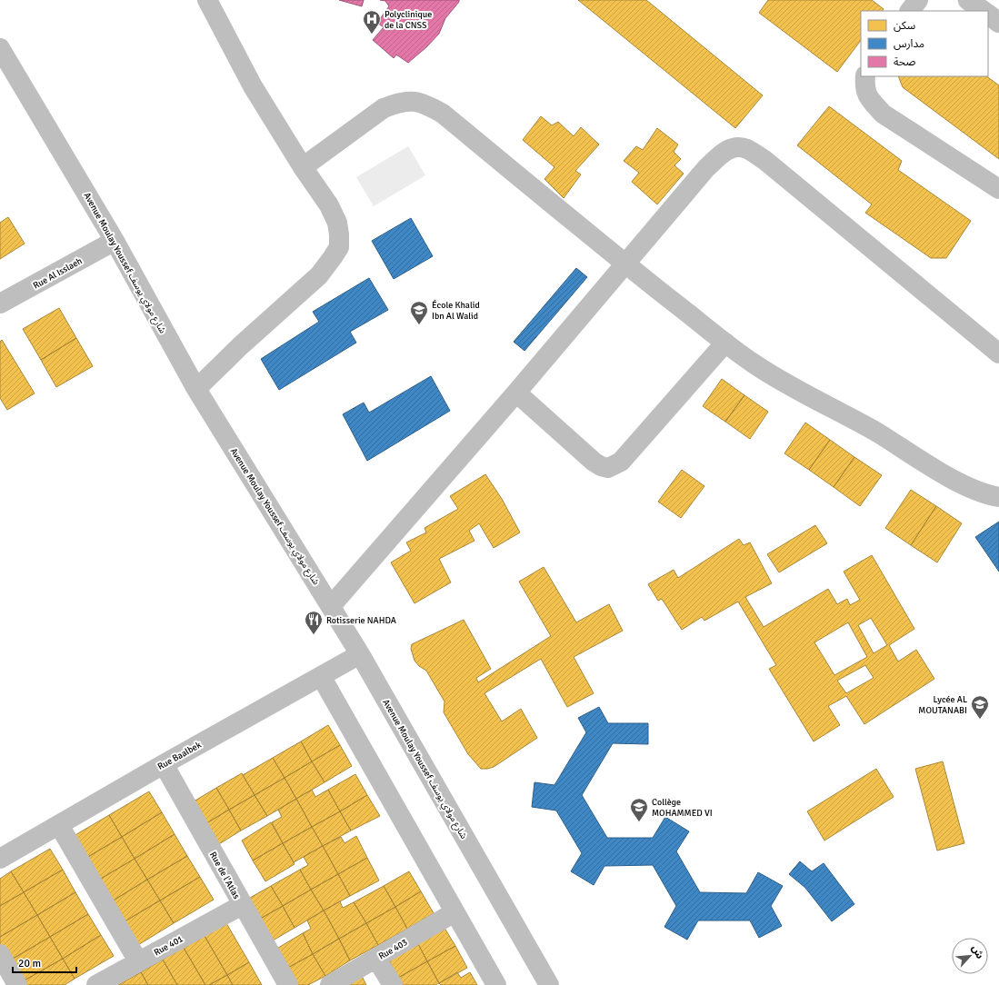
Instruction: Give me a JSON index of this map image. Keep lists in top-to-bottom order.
{
  "streets": {
    "street": [
      "Avenue Moulay Youssef شارع مولاي يوسف",
      "Rue Al Isslaeh",
      "Rue Baalbek",
      "Rue de l'Atlas",
      "Rue 401",
      "Rue 403"
    ]
  },
  "crossings": [
    ["Avenue Moulay Youssef شارع مولاي يوسف", "Rue Al Isslaeh"],
    ["Avenue Moulay Youssef شارع مولاي يوسف", "Rue Baalbek"],
    ["Rue Baalbek", "Rue de l'Atlas"],
    ["Rue de l'Atlas", "Rue 401"]
  ],
  "places": {
    "hospital": ["Polyclinique de la CNSS"],
    "school or university": ["École Khalid Ibn Al Walid", "Lycée AL MOUTANABI", "Collège MOHAMMED VI"],
    "restaurant": ["Rotisserie NAHDA"]
  },
  "legend": ["سكن", "مدارس", "صحة"],
  "scale_bar": "20 m",
  "north": "top right"
}
